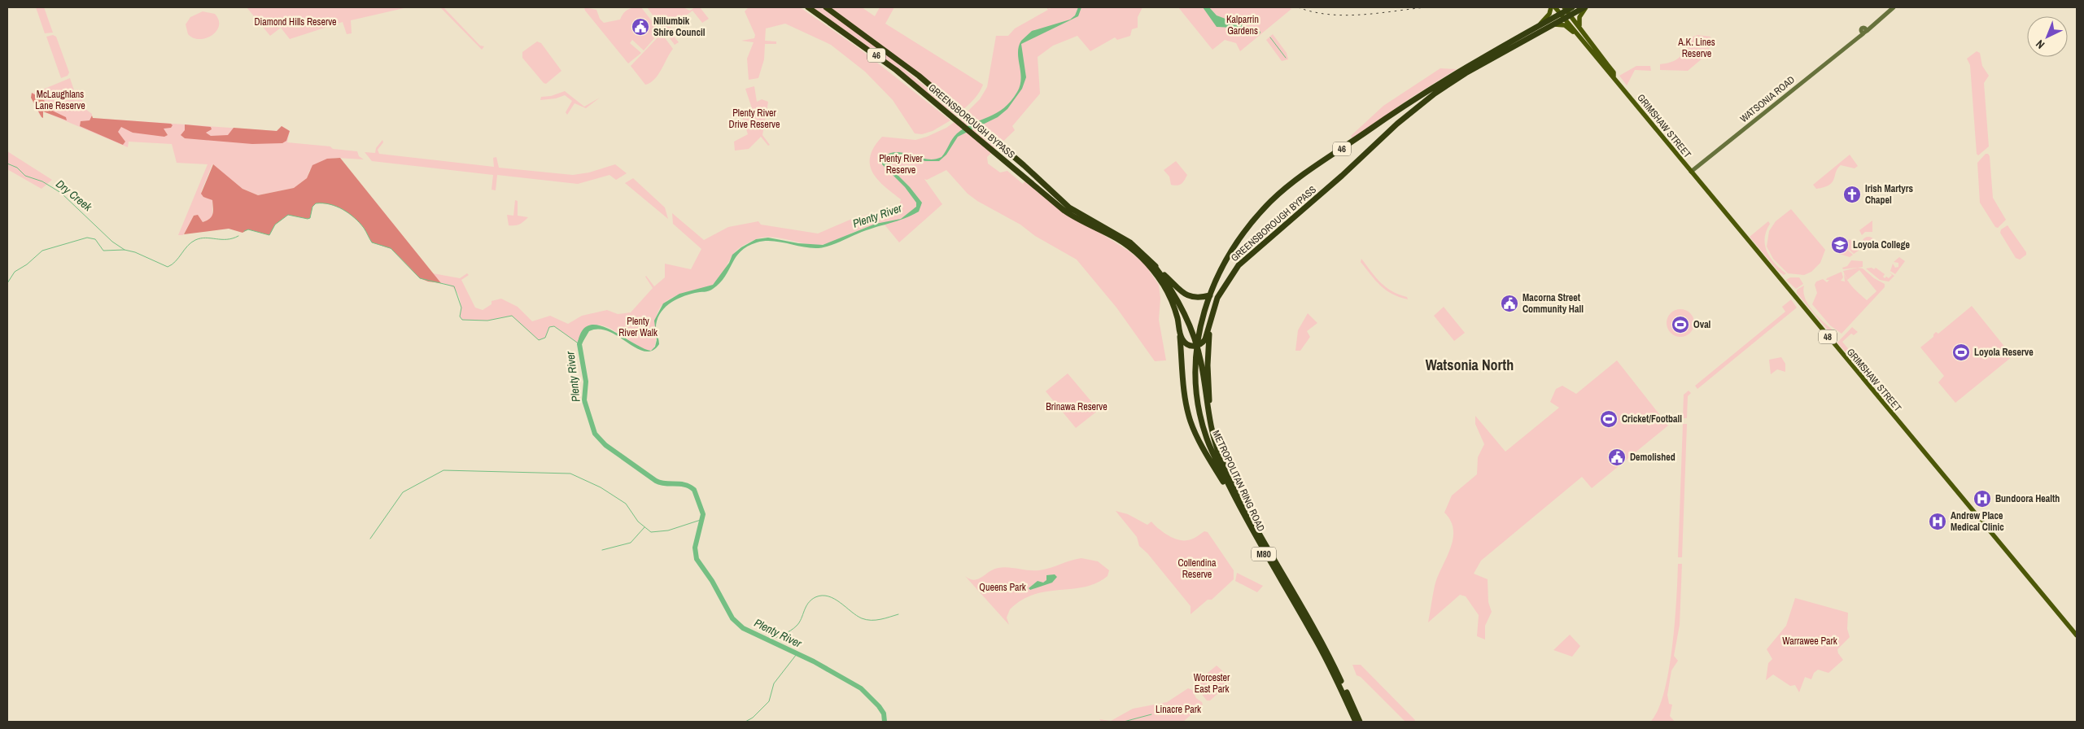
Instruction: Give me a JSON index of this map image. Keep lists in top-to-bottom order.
{
  "streets": {
    "highway": [
      "46",
      "GREENSBOROUGH BYPASS",
      "METROPOLITAN RING ROAD",
      "M80"
    ],
    "main road": ["WATSONIA ROAD", "GRIMSHAW STREET", "48"]
  },
  "crossings": [
    ["46", "GREENSBOROUGH BYPASS"],
    ["46", "GRIMSHAW STREET"],
    ["WATSONIA ROAD", "GRIMSHAW STREET"],
    ["GREENSBOROUGH BYPASS", "GRIMSHAW STREET"],
    ["GREENSBOROUGH BYPASS", "METROPOLITAN RING ROAD"],
    ["GREENSBOROUGH BYPASS", "M80"],
    ["METROPOLITAN RING ROAD", "M80"]
  ],
  "districts": ["Watsonia North"],
  "water": ["Dry Creek", "Plenty River"],
  "parks": [
    "Kalparrin Gardens",
    "Diamond Hills Reserve",
    "A.K. Lines Reserve",
    "McLaughlans Lane Reserve",
    "Plenty River Drive Reserve",
    "Plenty River Reserve",
    "Plenty River Walk",
    "Brinawa Reserve",
    "Collendina Reserve",
    "Queens Park",
    "Warrawee Park",
    "Worcester East Park",
    "Linacre Park"
  ],
  "places": {
    "public building": ["Nillumbik Shire Council", "Macorna Street Community Hall", "Demolished"],
    "church": ["Irish Martyrs Chapel"],
    "school or university": ["Loyola College"],
    "sports": ["Oval", "Loyola Reserve", "Cricket/Football"],
    "hospital": ["Bundoora Health", "Andrew Place Medical Clinic"]
  },
  "north": "bottom left"
}
